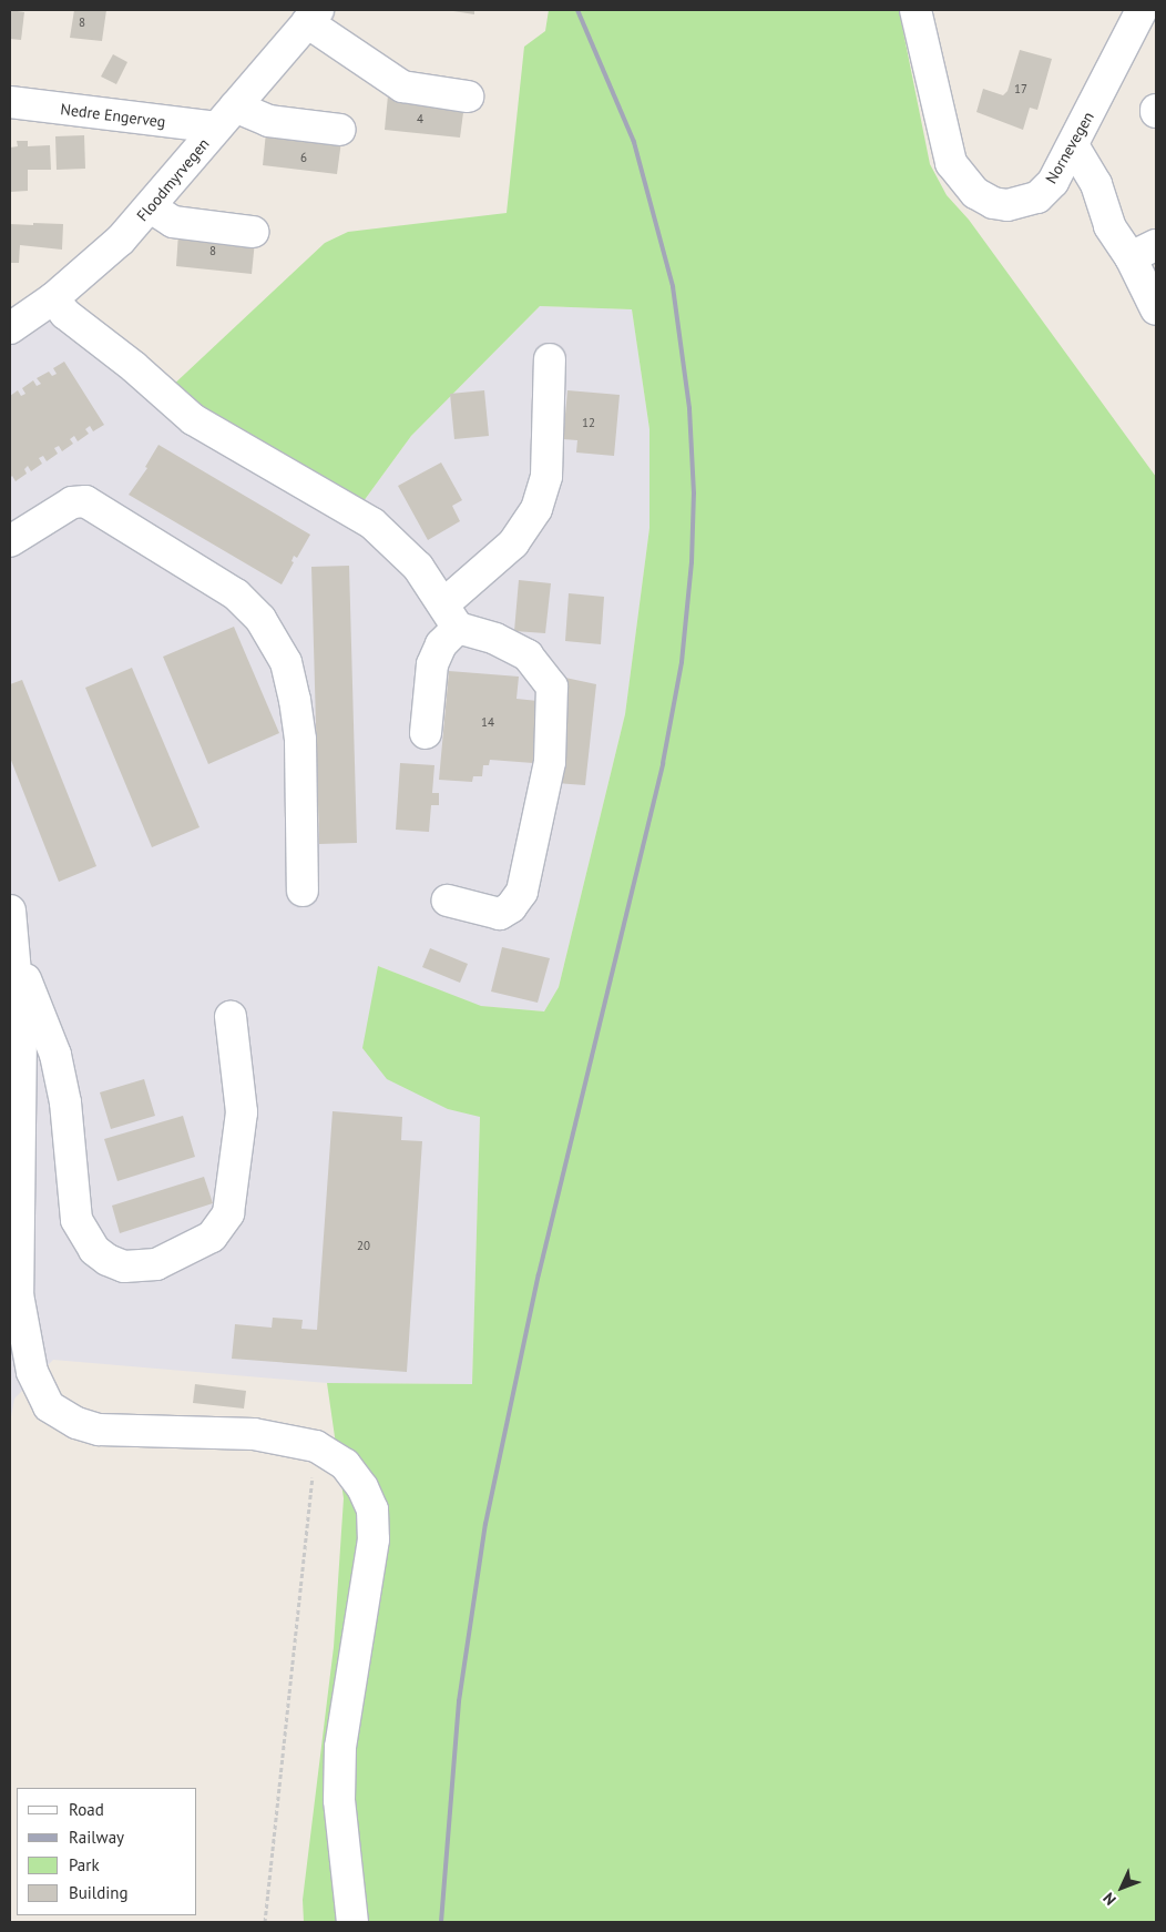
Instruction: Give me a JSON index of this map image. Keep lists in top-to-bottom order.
{
  "streets": {
    "street": ["Nedre Engerveg", "Nornevegen", "Floodmyrvegen"]
  },
  "crossings": [
    ["Nedre Engerveg", "Floodmyrvegen"]
  ],
  "house_numbers": [
    "8",
    "17",
    "4",
    "6",
    "8",
    "12",
    "14",
    "20"
  ],
  "legend": [
    "Road",
    "Railway",
    "Park",
    "Building"
  ],
  "north": "bottom left"
}
